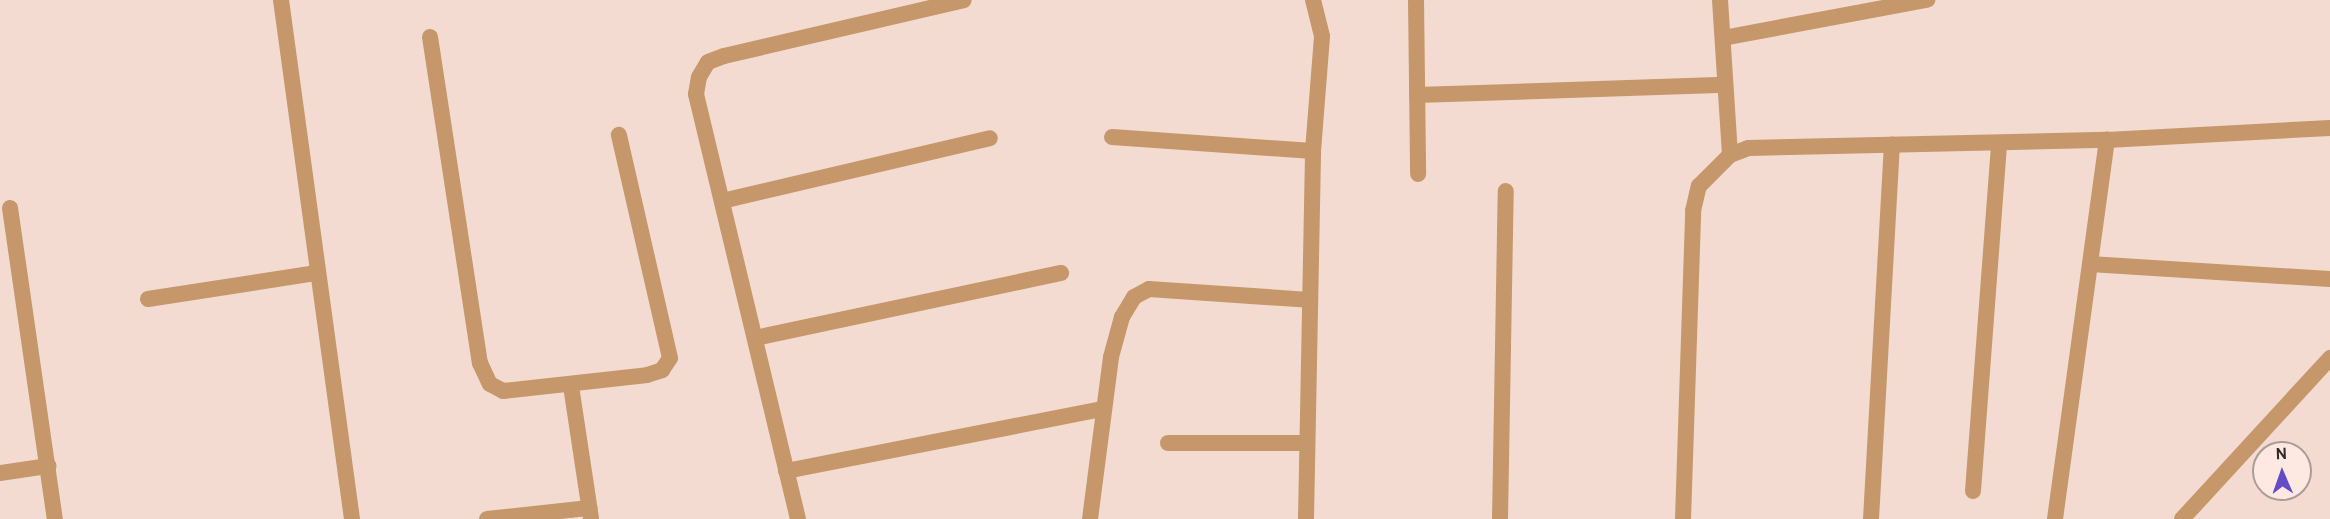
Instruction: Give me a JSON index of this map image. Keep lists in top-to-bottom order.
{
  "north": "top"
}
